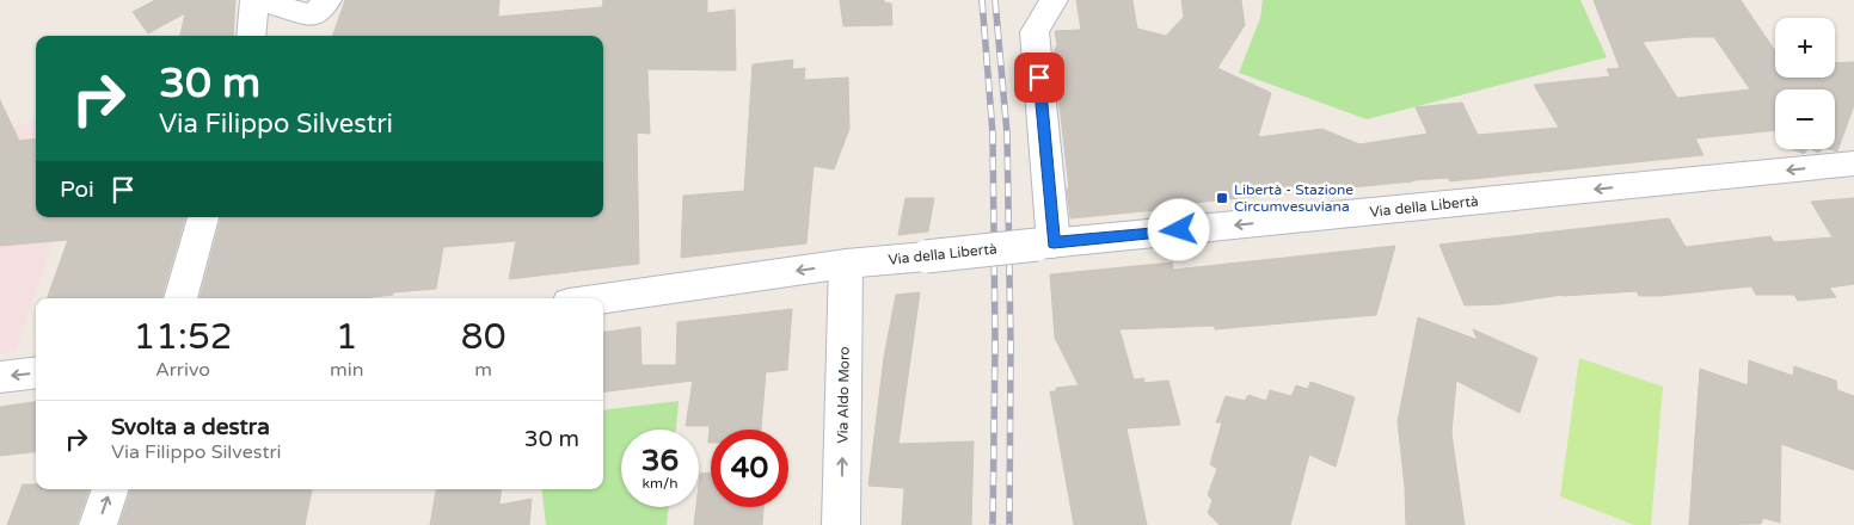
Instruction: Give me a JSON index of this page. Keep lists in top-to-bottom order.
{
  "streets": {
    "street": ["Via della Libertà", "Via Aldo Moro"]
  },
  "crossings": [
    ["Via della Libertà", "Via Aldo Moro"]
  ],
  "one_way": ["Via della Libertà", "Via Aldo Moro"],
  "places": {
    "transit": ["Libertà - Stazione Circumvesuviana"]
  },
  "page": {
    "map_buttons": ["+", "−"],
    "turn": ["30 m", "Via Filippo Silvestri"],
    "then": "Poi",
    "eta": [
      "11:52",
      "Arrivo",
      "1",
      "min",
      "80",
      "m"
    ],
    "list": [
      {
        "name": "Svolta a destra",
        "note": "Via Filippo Silvestri",
        "value": "30 m"
      }
    ],
    "speed": "36 km/h",
    "limit": "40"
  }
}
